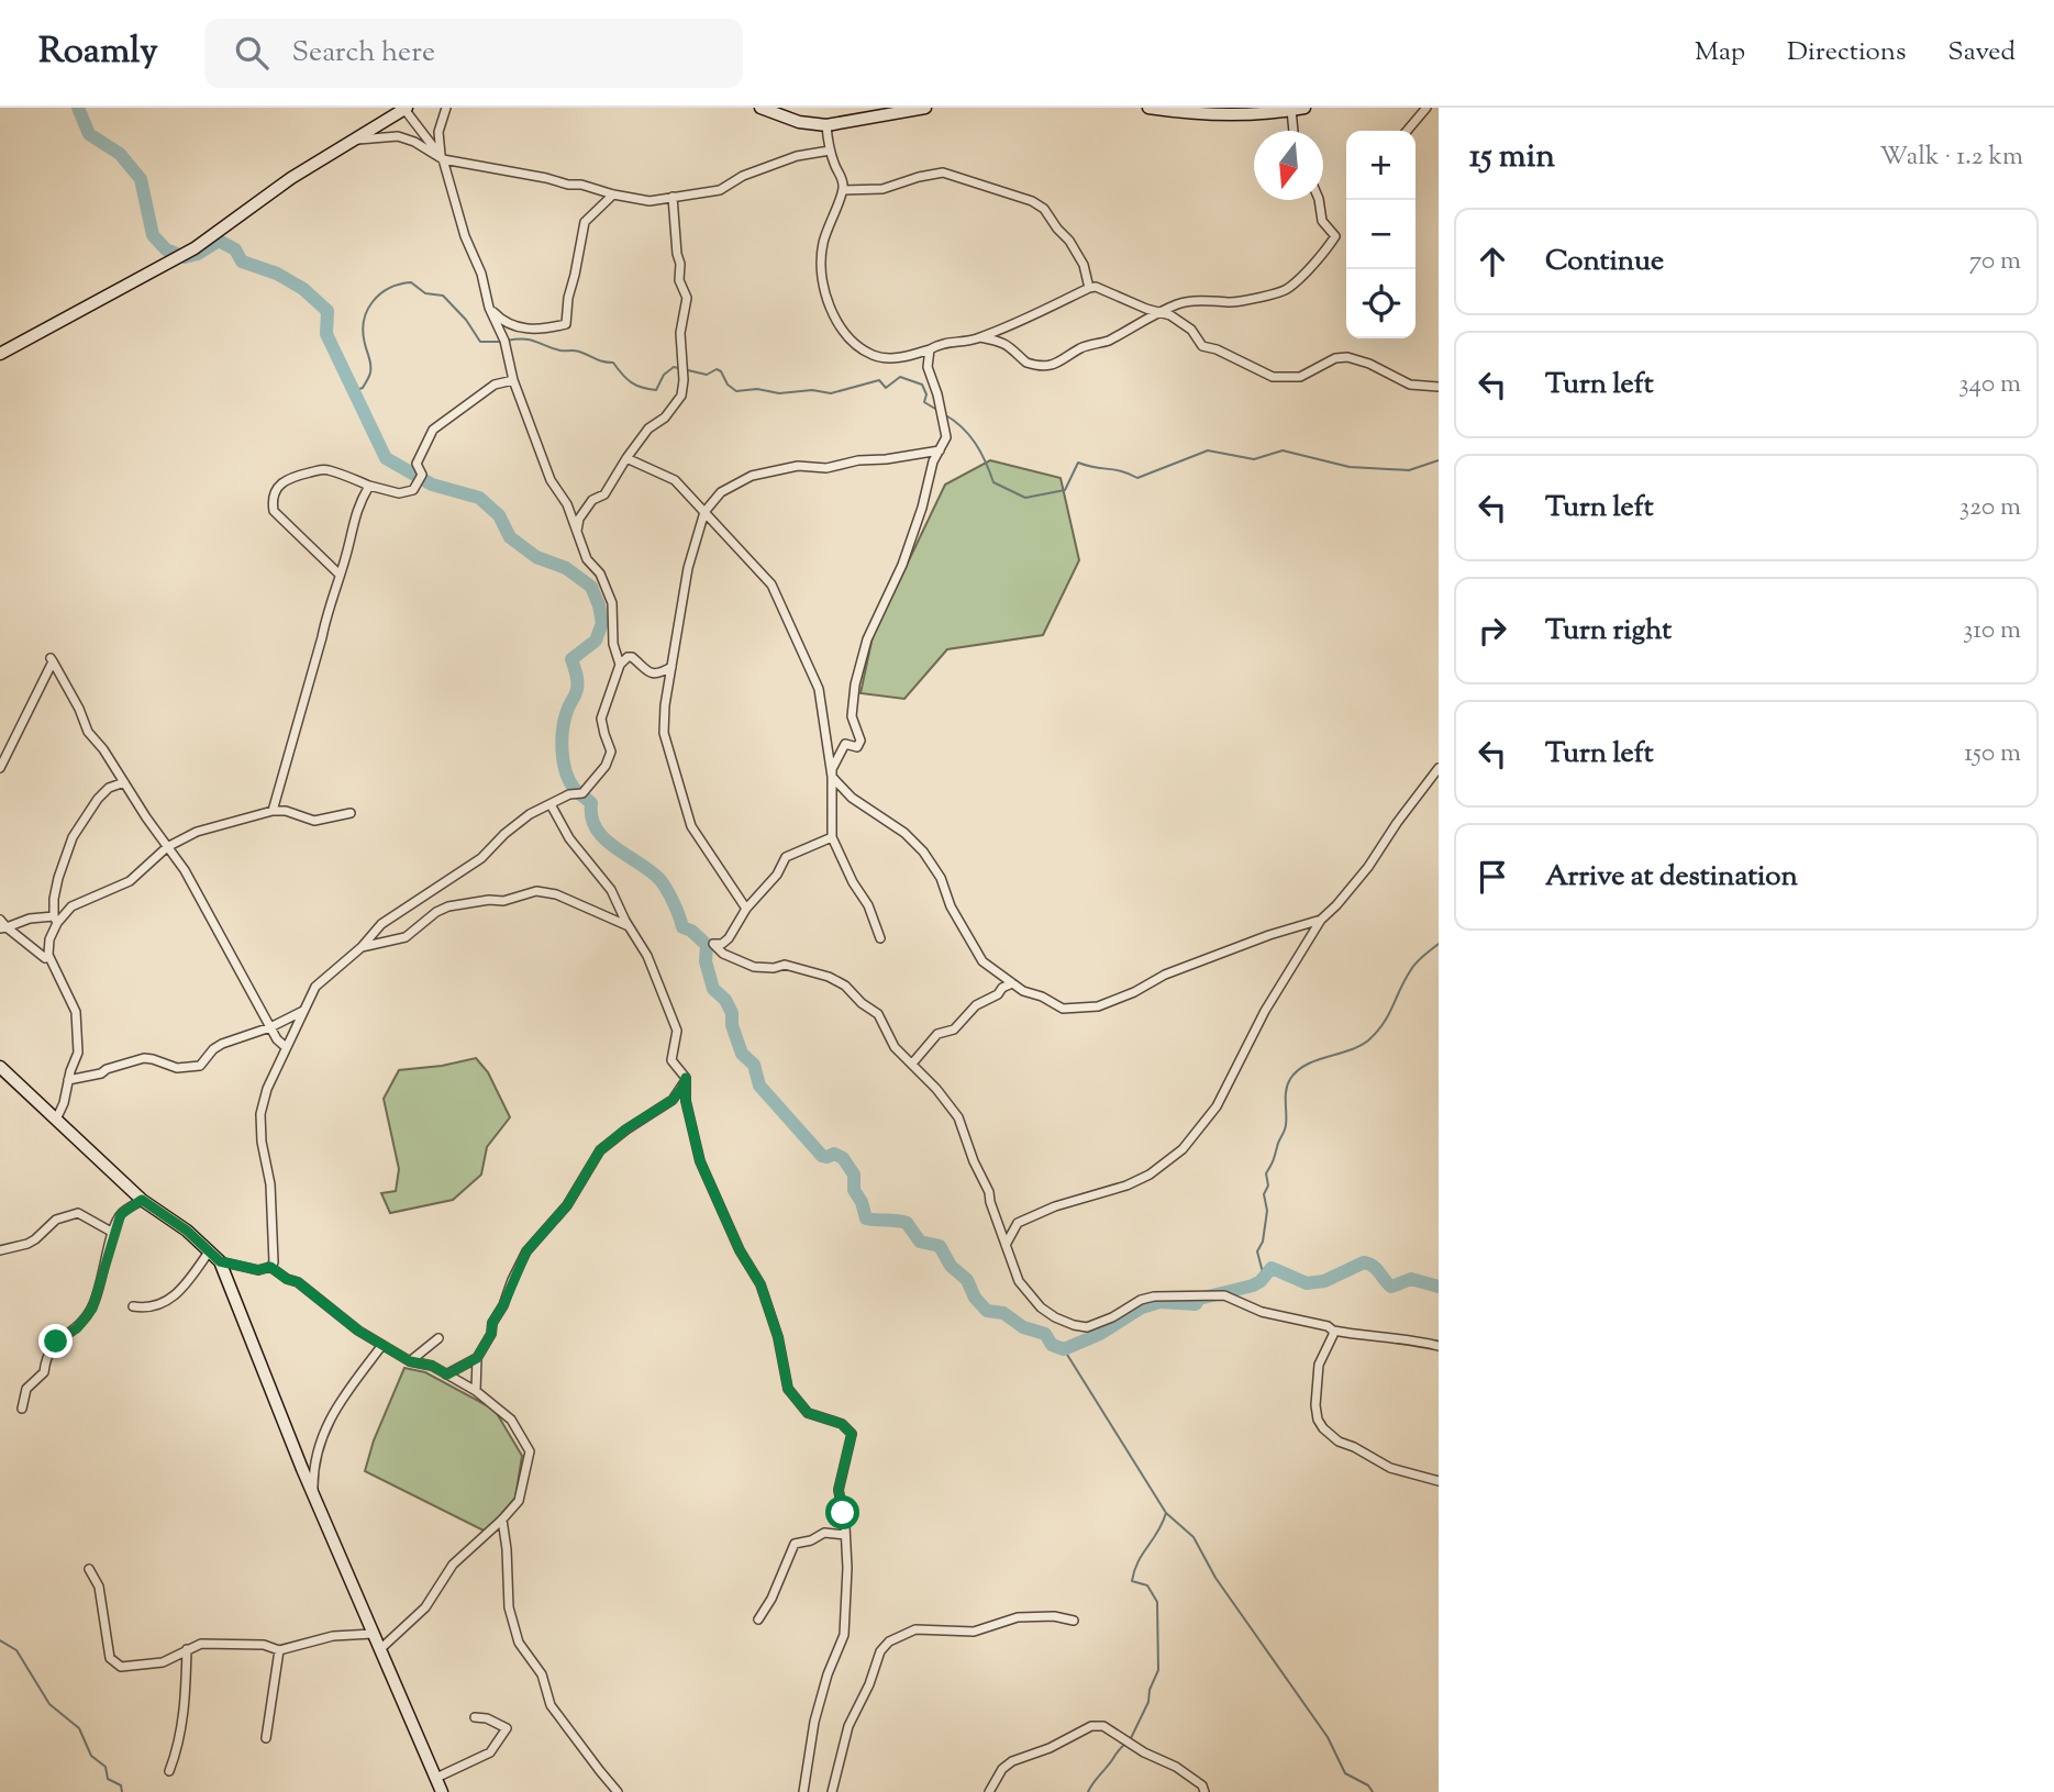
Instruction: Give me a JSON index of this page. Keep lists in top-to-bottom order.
{
  "north": "bottom",
  "page": {
    "header": "Roamly",
    "search": "Search here",
    "nav": ["Map", "Directions", "Saved"],
    "heading": ["15 min", "Walk · 1.2 km"],
    "map_buttons": ["+", "−"],
    "list": [
      ["Continue", "70 m"],
      ["Turn left", "340 m"],
      ["Turn left", "320 m"],
      ["Turn right", "310 m"],
      ["Turn left", "150 m"],
      "Arrive at destination"
    ]
  }
}
